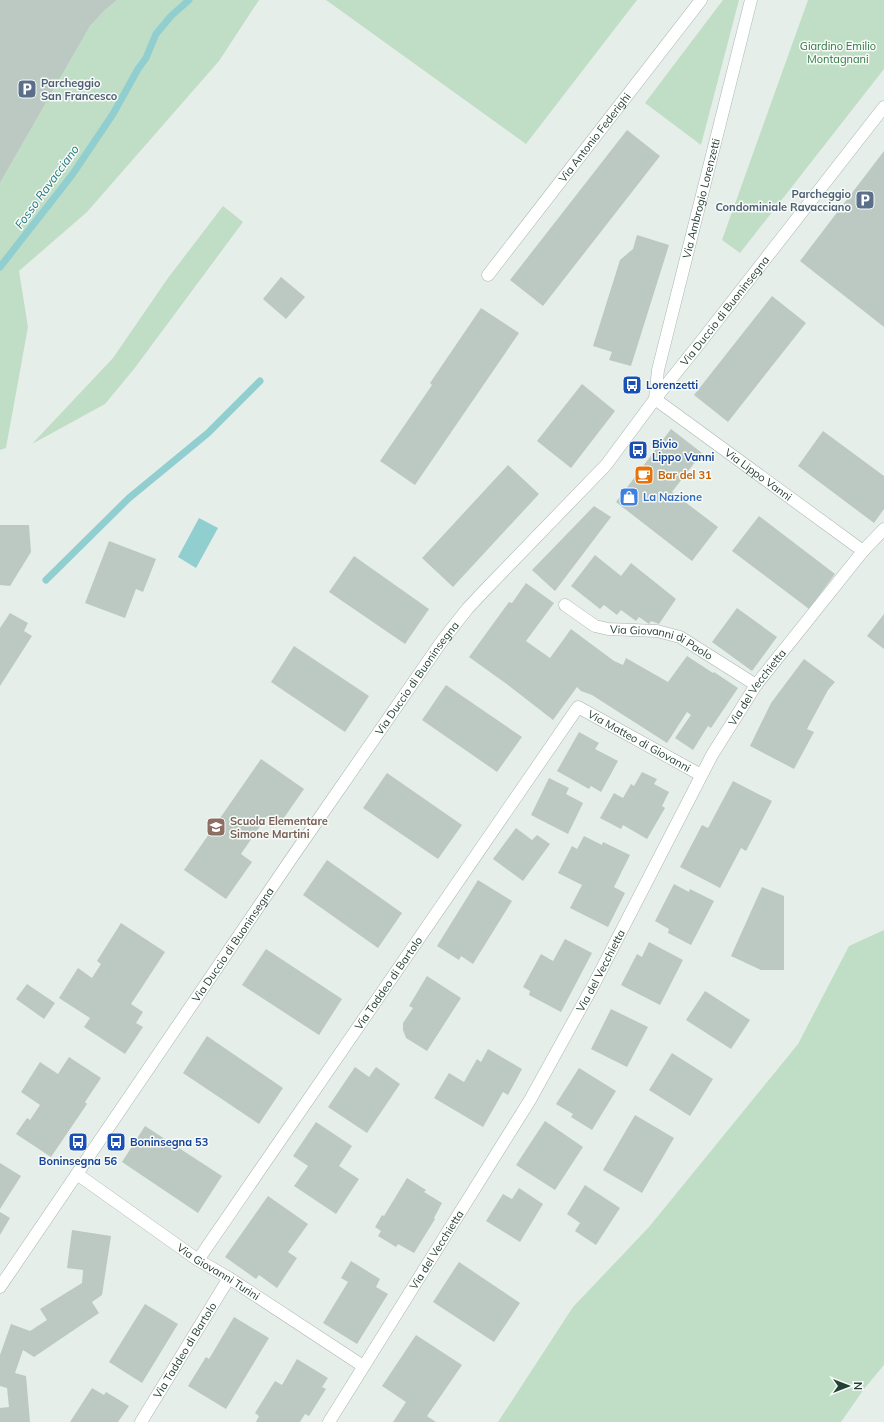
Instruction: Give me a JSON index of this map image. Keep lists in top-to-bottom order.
{
  "streets": {
    "street": [
      "Via Antonio Federighi",
      "Via Ambrogio Lorenzetti",
      "Via Duccio di Buoninsegna",
      "Via Lippo Vanni",
      "Via Giovanni di Paolo",
      "Via del Vecchietta",
      "Via Matteo di Giovanni",
      "Via Taddeo di Bartolo",
      "Via Giovanni Turini"
    ]
  },
  "crossings": [
    ["Via Ambrogio Lorenzetti", "Via Duccio di Buoninsegna"],
    ["Via Ambrogio Lorenzetti", "Via Lippo Vanni"],
    ["Via Duccio di Buoninsegna", "Via Lippo Vanni"],
    ["Via Duccio di Buoninsegna", "Via Giovanni Turini"],
    ["Via Lippo Vanni", "Via del Vecchietta"],
    ["Via Giovanni di Paolo", "Via del Vecchietta"],
    ["Via del Vecchietta", "Via Matteo di Giovanni"],
    ["Via del Vecchietta", "Via Giovanni Turini"],
    ["Via Matteo di Giovanni", "Via Taddeo di Bartolo"],
    ["Via Taddeo di Bartolo", "Via Giovanni Turini"]
  ],
  "water": ["Fosso Ravacciano"],
  "parks": ["Giardino Emilio Montagnani"],
  "places": {
    "parking": ["Parcheggio San Francesco", "Parcheggio Condominiale Ravacciano"],
    "bus stop": [
      "Lorenzetti",
      "Bivio Lippo Vanni",
      "Boninsegna 56",
      "Boninsegna 53"
    ],
    "cafe": ["Bar del 31"],
    "shop": ["La Nazione"],
    "school or university": ["Scuola Elementare Simone Martini"]
  },
  "north": "right"
}
